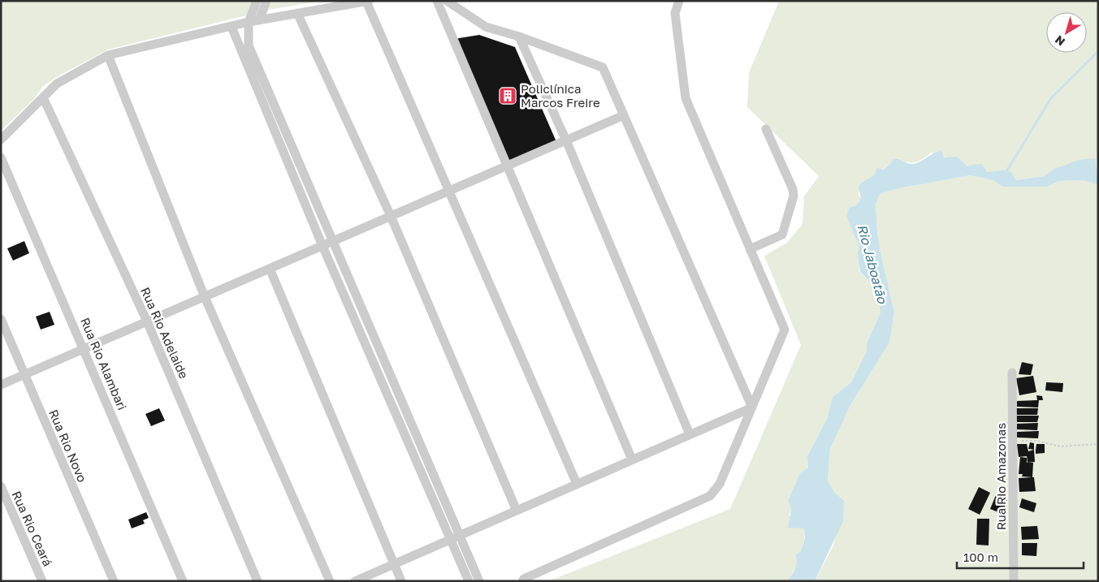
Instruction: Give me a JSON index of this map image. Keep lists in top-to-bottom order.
{
  "streets": {
    "street": [
      "Rua Rio Adelaide",
      "Rua Rio Alambari",
      "Rua Rio Novo",
      "Rua Rio Amazonas",
      "Rua Rio Ceará"
    ]
  },
  "water": ["Rio Jaboatão"],
  "places": {
    "building": ["Policlínica Marcos Freire"]
  },
  "scale_bar": "100 m",
  "north": "bottom left"
}
